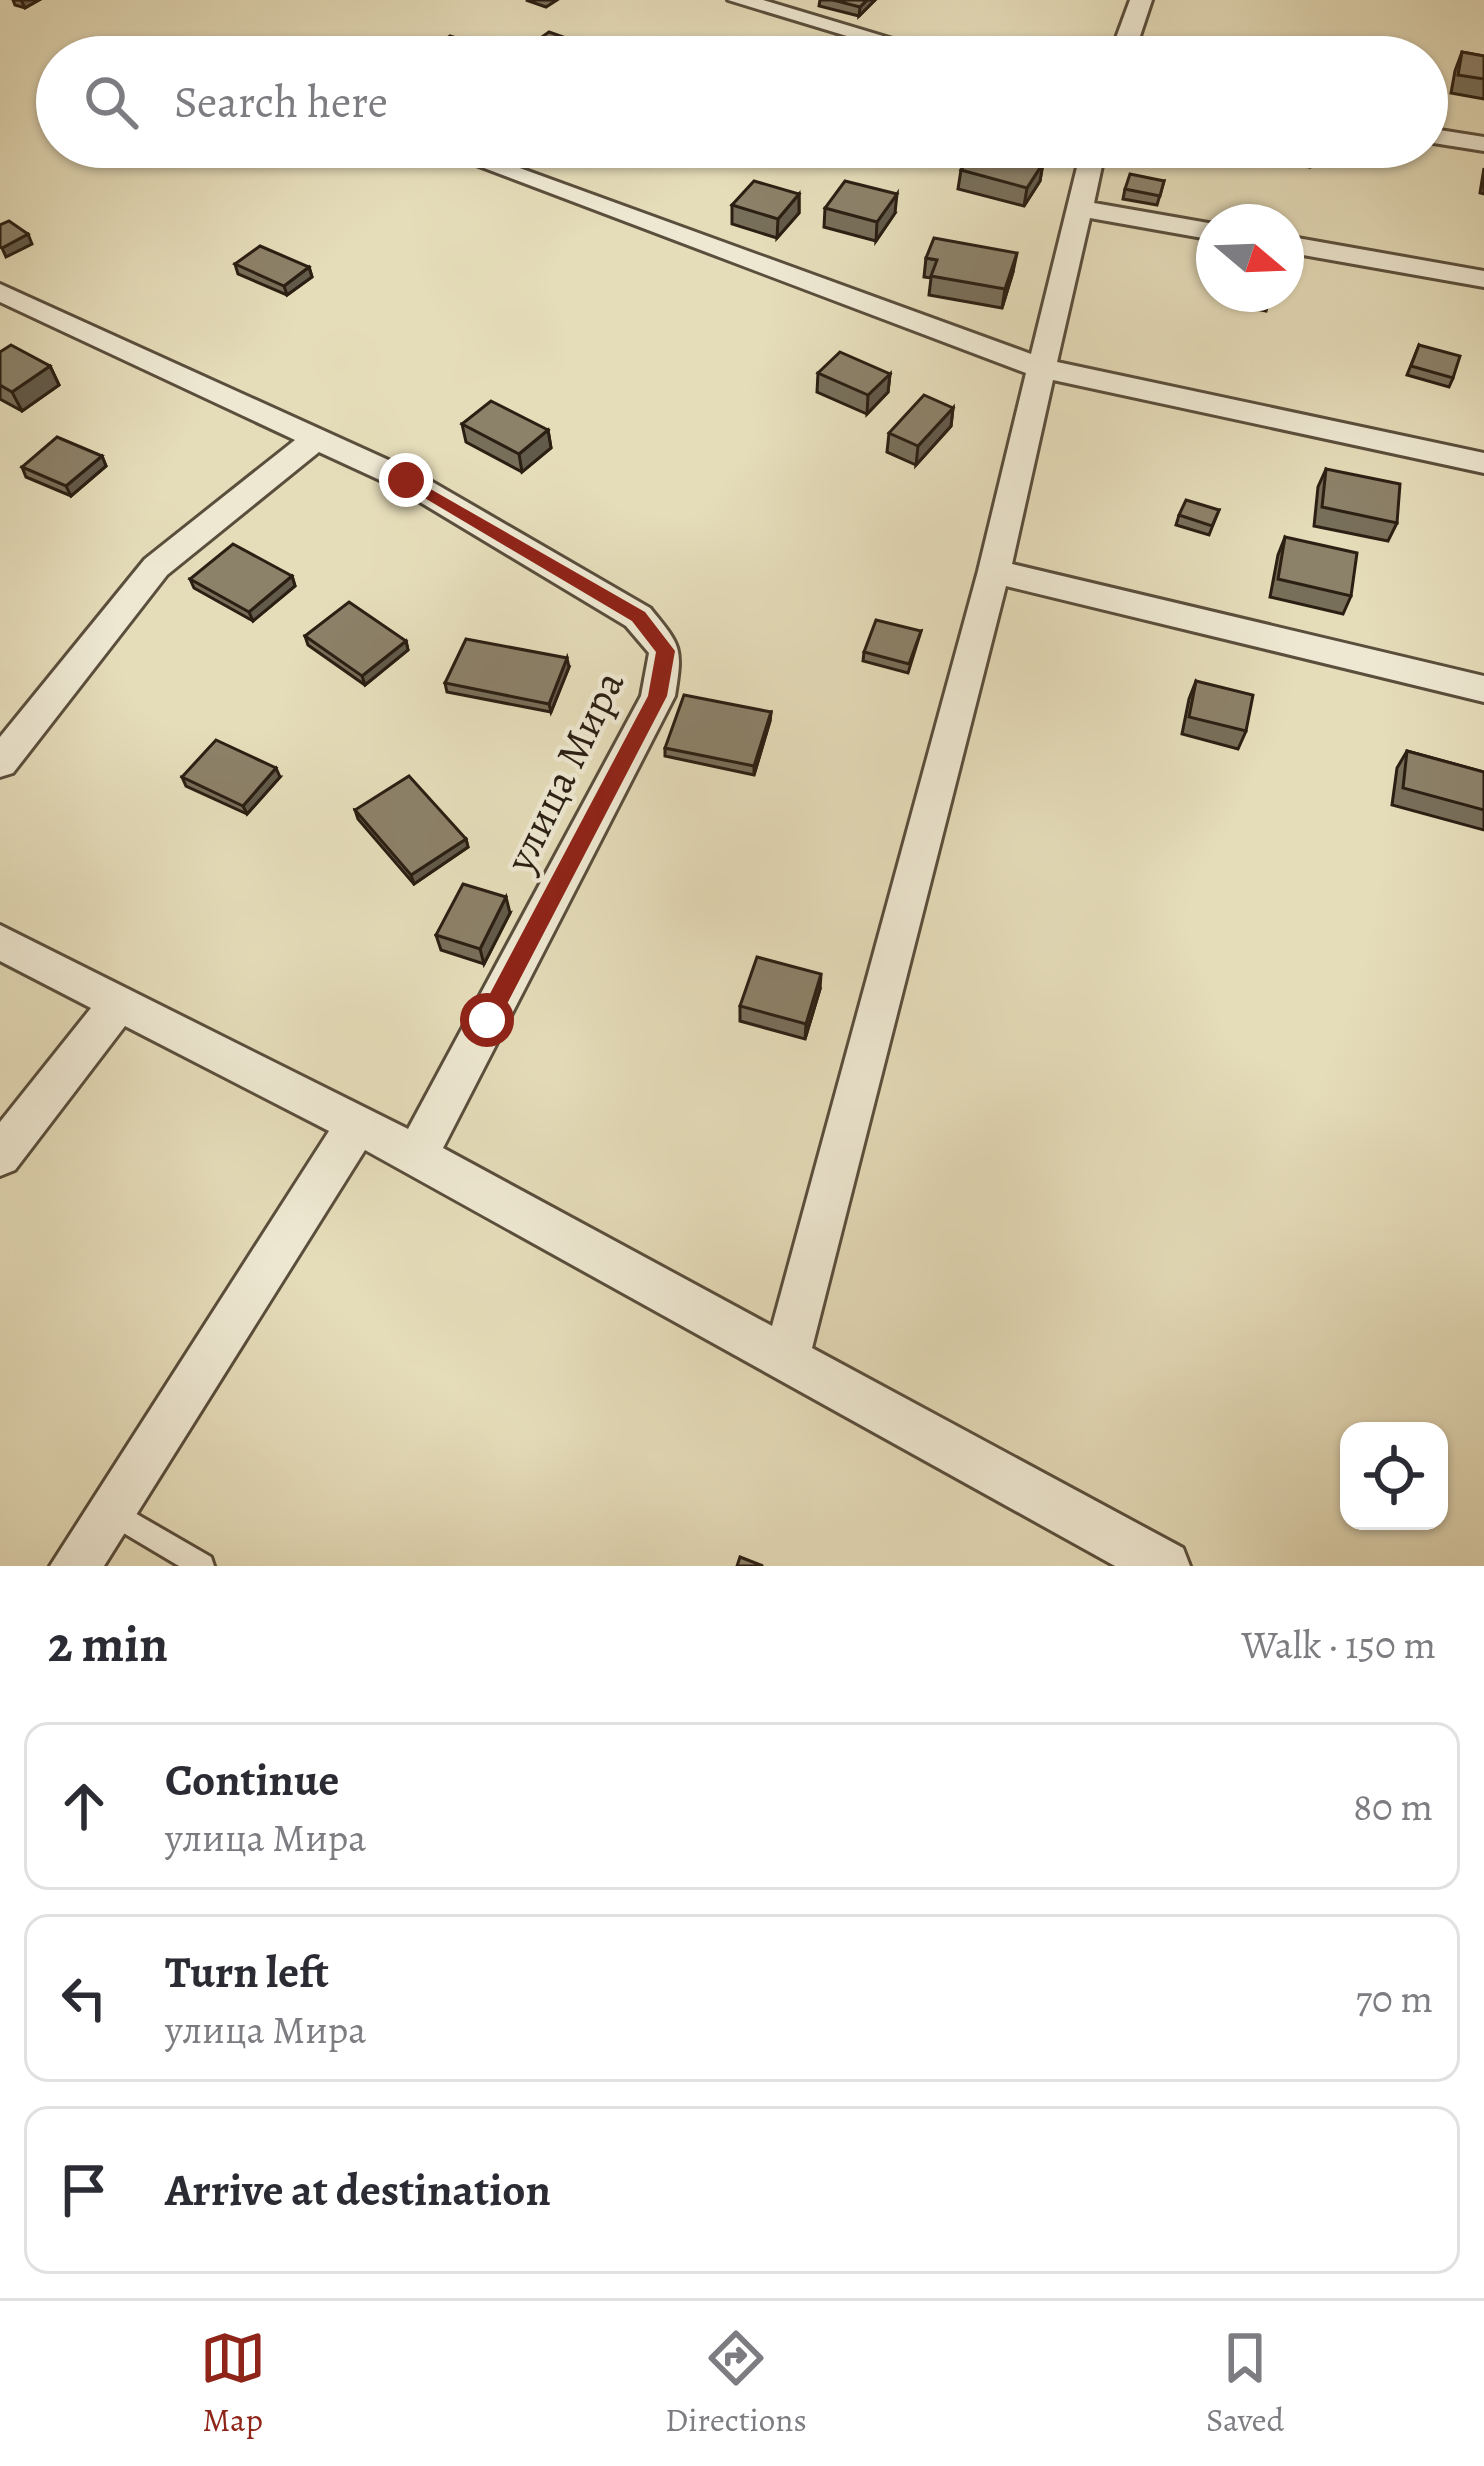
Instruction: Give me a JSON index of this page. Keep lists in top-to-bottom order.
{
  "streets": {
    "street": ["улица Мира"]
  },
  "north": "right",
  "page": {
    "search": "Search here",
    "heading": ["2 min", "Walk · 150 m"],
    "list": [
      ["Continue", "улица Мира", "80 m"],
      ["Turn left", "улица Мира", "70 m"],
      "Arrive at destination"
    ],
    "nav": ["Map", "Directions", "Saved"]
  }
}
